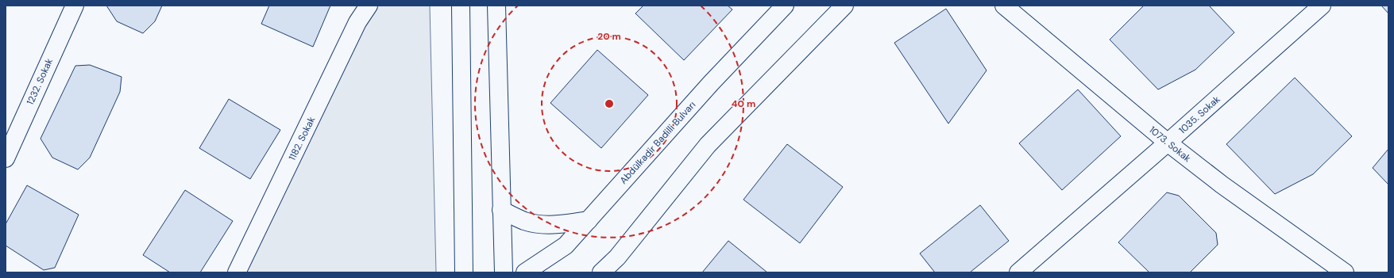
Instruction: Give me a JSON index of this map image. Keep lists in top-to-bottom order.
{
  "streets": {
    "street": [
      "1232. Sokak",
      "1035. Sokak",
      "1182. Sokak",
      "Abdülkadir Badilli Bulvarı",
      "1073. Sokak"
    ]
  },
  "crossings": [
    ["1035. Sokak", "1073. Sokak"]
  ],
  "rings": ["20 m", "40 m"]
}
